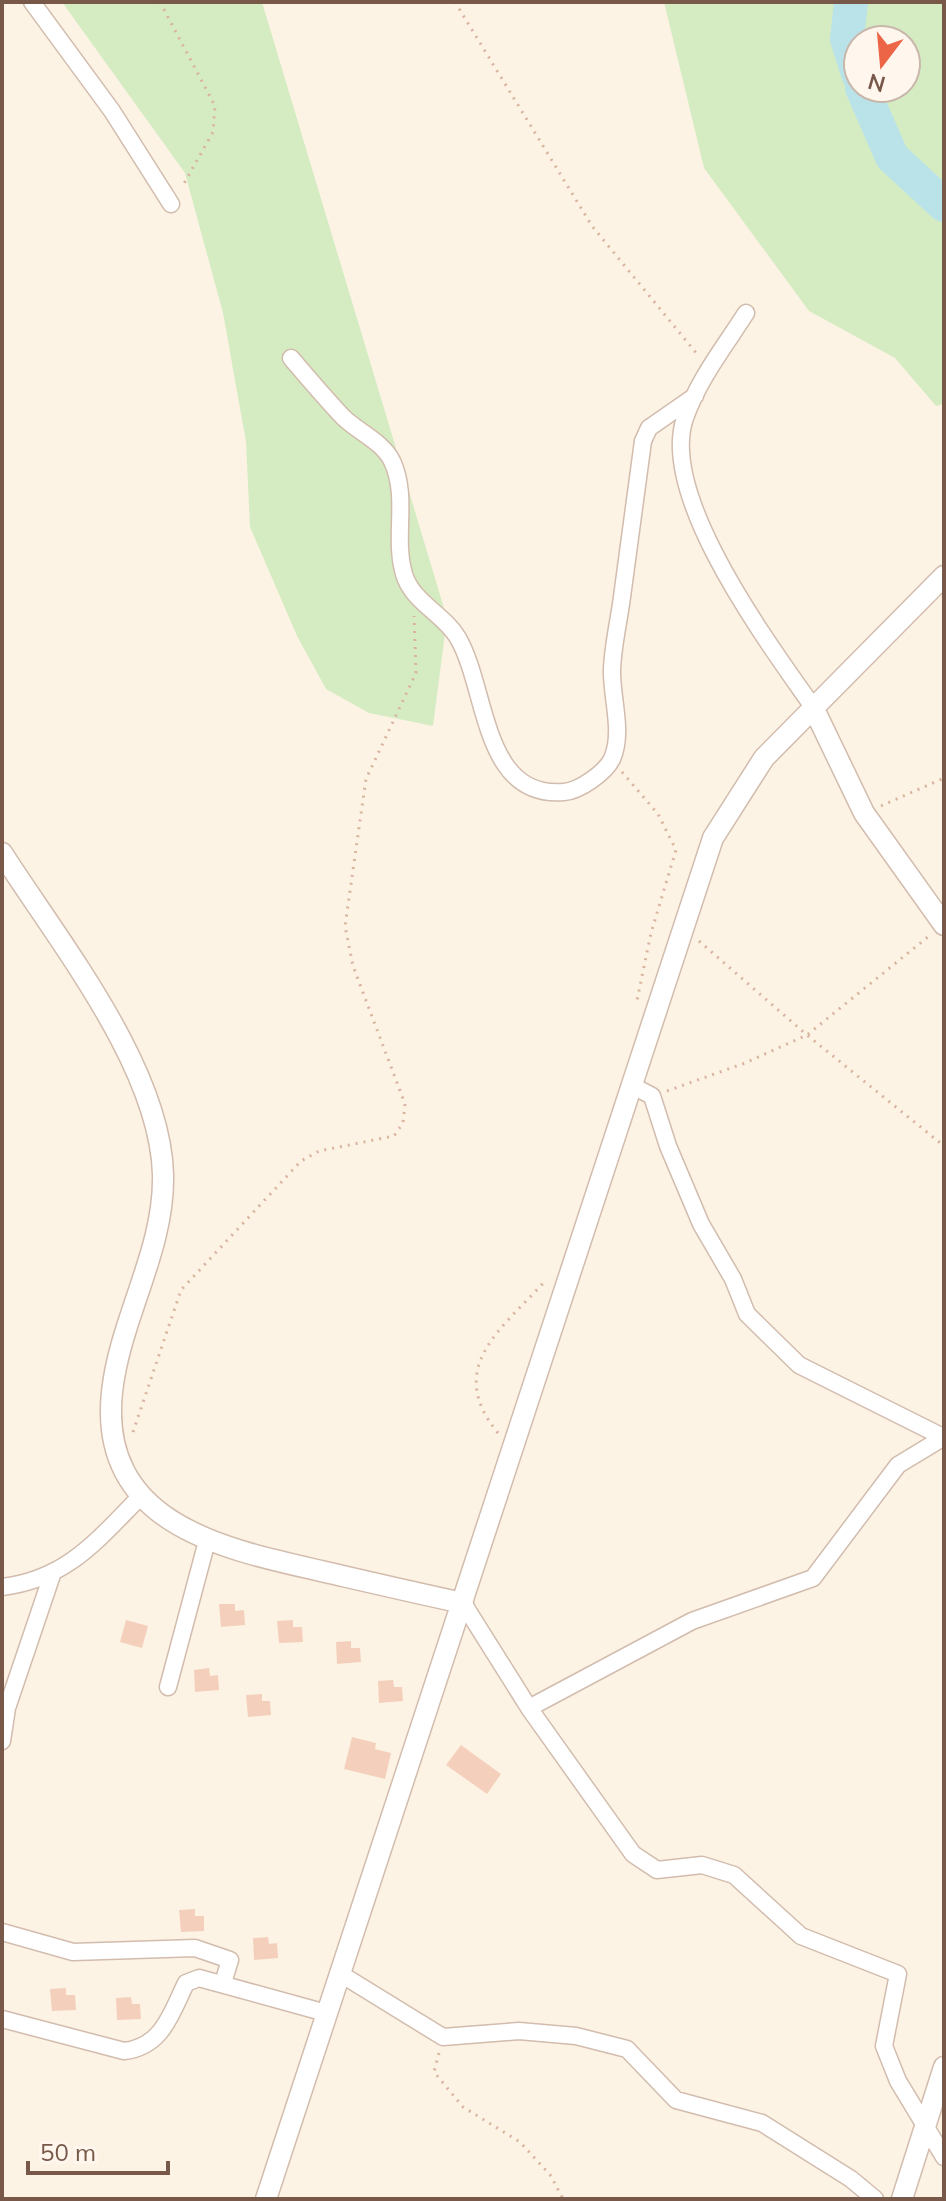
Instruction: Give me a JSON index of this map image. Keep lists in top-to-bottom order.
{
  "scale_bar": "50 m",
  "north": "bottom"
}
